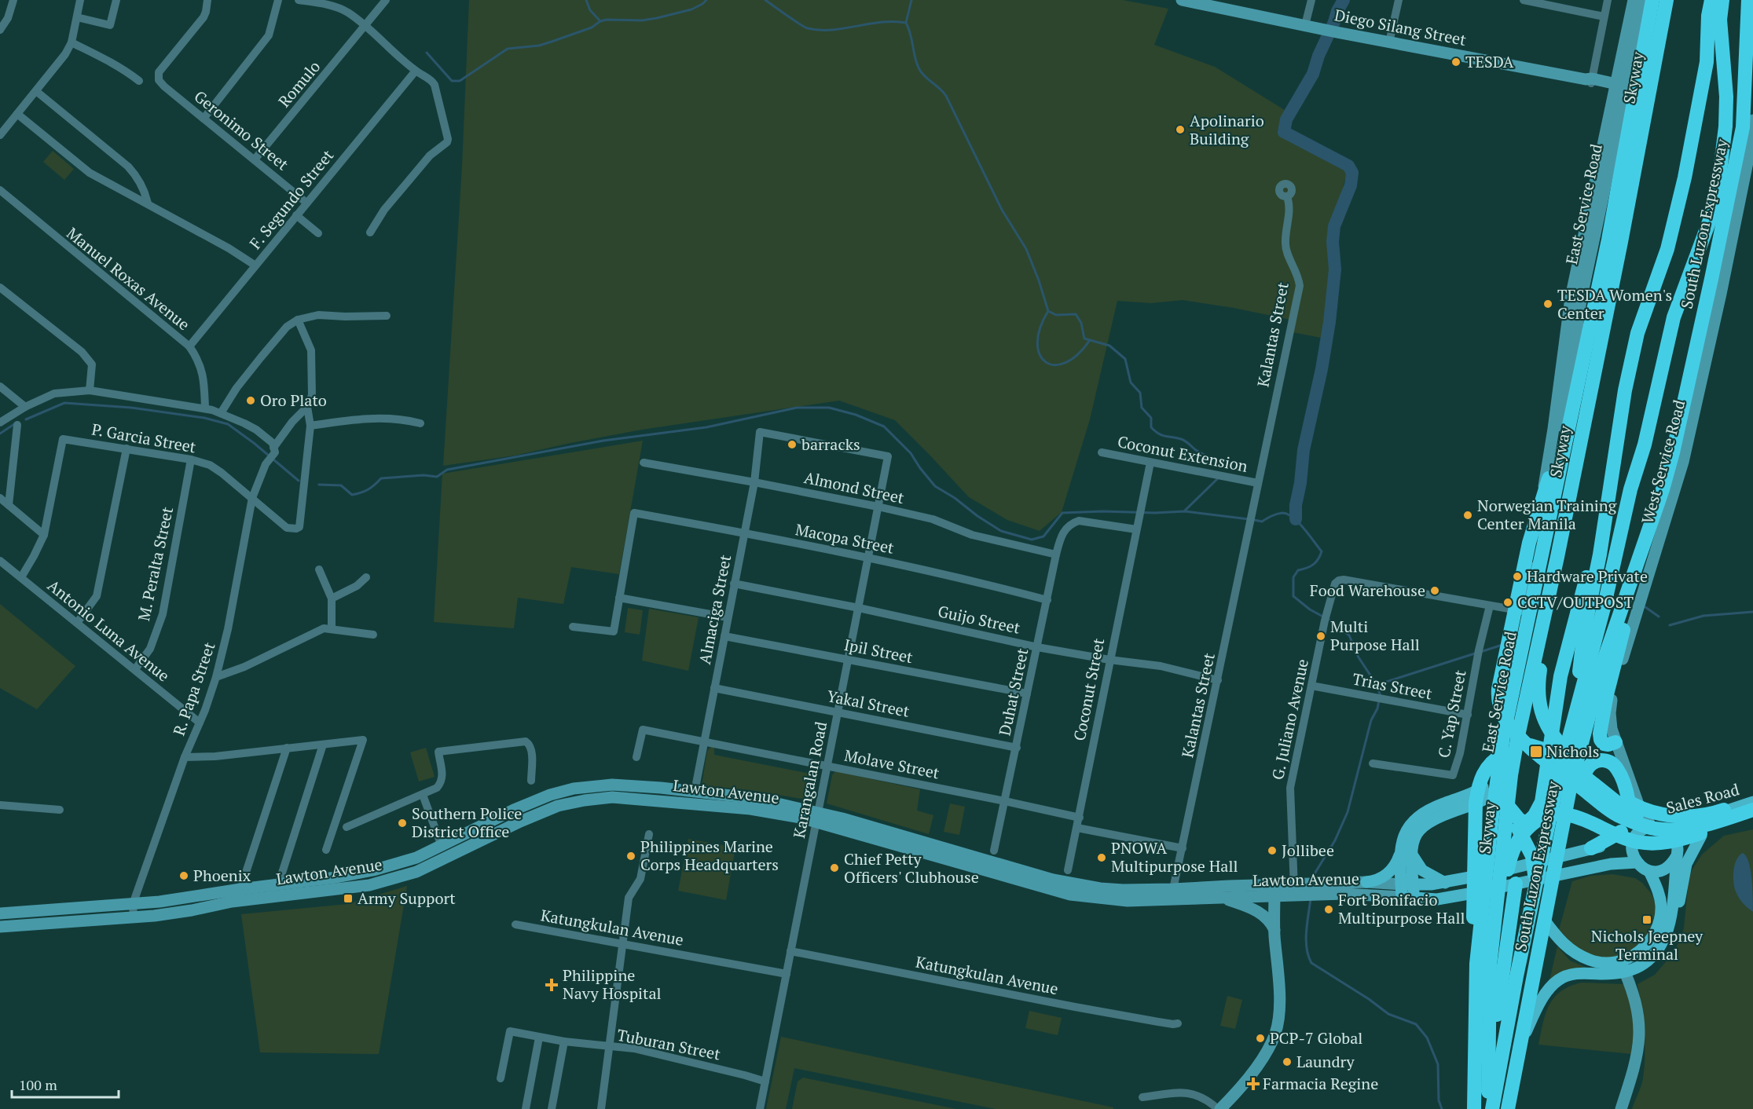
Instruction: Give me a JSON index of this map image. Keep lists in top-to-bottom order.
{
  "streets": {
    "highway": ["Skyway", "South Luzon Expressway"],
    "main road": [
      "Diego Silang Street",
      "East Service Road",
      "West Service Road",
      "Lawton Avenue",
      "Sales Road"
    ],
    "street": [
      "Romulo",
      "Geronimo Street",
      "F. Segundo Street",
      "Manuel Roxas Avenue",
      "Kalantas Street",
      "P. Garcia Street",
      "Coconut Extension",
      "Almond Street",
      "Macopa Street",
      "M. Peralta Street",
      "Almaciga Street",
      "Guijo Street",
      "Antonio Luna Avenue",
      "Ipil Street",
      "Trias Street",
      "R. Papa Street",
      "Coconut Street",
      "Duhat Street",
      "Yakal Street",
      "C. Yap Street",
      "G. Juliano Avenue",
      "Molave Street",
      "Karangalan Road",
      "Katungkulan Avenue",
      "Tuburan Street"
    ]
  },
  "crossings": [
    ["Diego Silang Street", "East Service Road"],
    ["Romulo", "Geronimo Street"],
    ["Geronimo Street", "F. Segundo Street"],
    ["F. Segundo Street", "Manuel Roxas Avenue"],
    ["East Service Road", "G. Juliano Avenue"],
    ["Kalantas Street", "Coconut Extension"],
    ["Kalantas Street", "Guijo Street"],
    ["Kalantas Street", "Lawton Avenue"],
    ["P. Garcia Street", "M. Peralta Street"],
    ["P. Garcia Street", "Antonio Luna Avenue"],
    ["P. Garcia Street", "R. Papa Street"],
    ["Coconut Extension", "Coconut Street"],
    ["West Service Road", "Sales Road"],
    ["Almond Street", "Almaciga Street"],
    ["Almond Street", "Duhat Street"],
    ["Almond Street", "Karangalan Road"],
    ["Macopa Street", "Almaciga Street"],
    ["Macopa Street", "Duhat Street"],
    ["Macopa Street", "Karangalan Road"],
    ["M. Peralta Street", "Antonio Luna Avenue"],
    ["Almaciga Street", "Guijo Street"],
    ["Almaciga Street", "Ipil Street"],
    ["Almaciga Street", "Yakal Street"],
    ["Almaciga Street", "Molave Street"],
    ["Almaciga Street", "Karangalan Road"],
    ["Almaciga Street", "Lawton Avenue"],
    ["Guijo Street", "Coconut Street"],
    ["Guijo Street", "Duhat Street"],
    ["Guijo Street", "Karangalan Road"],
    ["Antonio Luna Avenue", "R. Papa Street"],
    ["Ipil Street", "Duhat Street"],
    ["Ipil Street", "Karangalan Road"],
    ["Trias Street", "C. Yap Street"],
    ["Trias Street", "G. Juliano Avenue"],
    ["R. Papa Street", "Lawton Avenue"],
    ["Coconut Street", "Duhat Street"],
    ["Coconut Street", "Molave Street"],
    ["Duhat Street", "Yakal Street"],
    ["Duhat Street", "Molave Street"],
    ["Yakal Street", "Karangalan Road"],
    ["C. Yap Street", "G. Juliano Avenue"],
    ["G. Juliano Avenue", "Lawton Avenue"],
    ["Molave Street", "Karangalan Road"],
    ["Karangalan Road", "Lawton Avenue"],
    ["Karangalan Road", "Katungkulan Avenue"],
    ["Karangalan Road", "Tuburan Street"]
  ],
  "places": {
    "other": [
      "TESDA",
      "Apolinario Building",
      "TESDA Women's Center",
      "Oro Plato",
      "barracks",
      "Norwegian Training Center Manila",
      "Hardware Private",
      "Food Warehouse",
      "CCTV/OUTPOST",
      "Multi Purpose Hall",
      "Southern Police District Office",
      "Jollibee",
      "Philippines Marine Corps Headquarters",
      "PNOWA Multipurpose Hall",
      "Chief Petty Officers' Clubhouse",
      "Phoenix",
      "Fort Bonifacio Multipurpose Hall",
      "PCP-7 Global",
      "Laundry"
    ],
    "transit": ["Nichols", "Army Support", "Nichols Jeepney Terminal"],
    "health": ["Philippine Navy Hospital", "Farmacia Regine"]
  },
  "scale_bar": "100 m"
}
